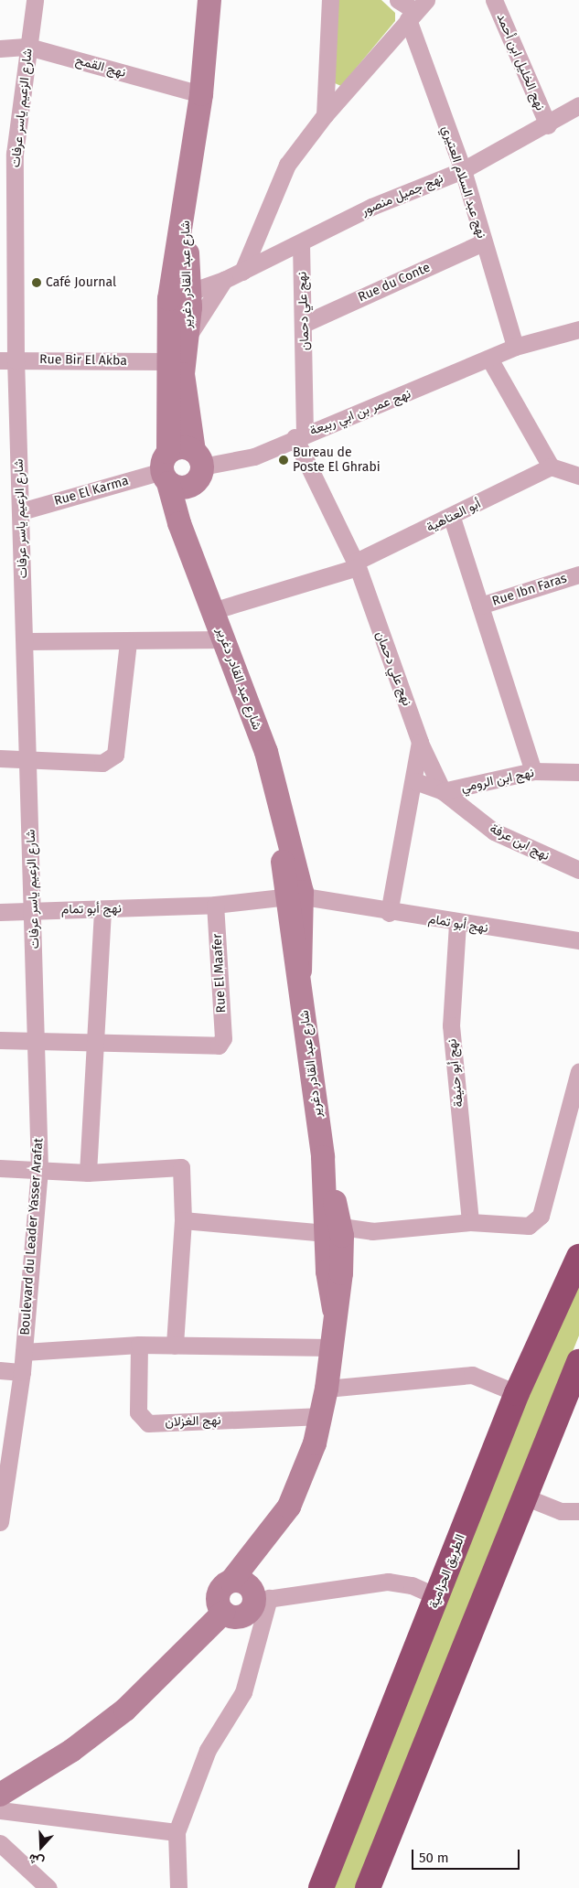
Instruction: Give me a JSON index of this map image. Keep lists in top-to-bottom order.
{
  "streets": {
    "highway": ["الطريق الحزامية"],
    "main road": ["شارع عبد القادر دغرير"],
    "street": [
      "نهج الخليل ابن أحمد",
      "نهج القمح",
      "شارع الزعيم ياسر عرفات",
      "نهج عبد السلام العتيري",
      "نهج جميل منصور",
      "Rue du Conte",
      "نهج علي دحمان",
      "Rue Bir El Akba",
      "نهج عمر بن ابي ربيعة",
      "Rue El Karma",
      "أبو العتاهية",
      "Rue Ibn Faras",
      "نهج ابن الرومي",
      "نهج ابن عرفة",
      "نهج أبو تمام",
      "Rue El Maafer",
      "نهج أبو حنيفة",
      "Boulevard du Leader Yasser Arafat",
      "نهج الغزلان"
    ]
  },
  "crossings": [
    ["نهج الخليل ابن أحمد", "نهج جميل منصور"],
    ["نهج القمح", "شارع الزعيم ياسر عرفات"],
    ["نهج القمح", "شارع عبد القادر دغرير"],
    ["شارع الزعيم ياسر عرفات", "Rue Bir El Akba"],
    ["شارع الزعيم ياسر عرفات", "Rue El Karma"],
    ["شارع الزعيم ياسر عرفات", "نهج أبو تمام"],
    ["شارع الزعيم ياسر عرفات", "Boulevard du Leader Yasser Arafat"],
    ["نهج عبد السلام العتيري", "نهج جميل منصور"],
    ["نهج عبد السلام العتيري", "Rue du Conte"],
    ["نهج عبد السلام العتيري", "نهج عمر بن ابي ربيعة"],
    ["نهج جميل منصور", "شارع عبد القادر دغرير"],
    ["نهج جميل منصور", "نهج علي دحمان"],
    ["شارع عبد القادر دغرير", "Rue Bir El Akba"],
    ["شارع عبد القادر دغرير", "نهج عمر بن ابي ربيعة"],
    ["شارع عبد القادر دغرير", "Rue El Karma"],
    ["شارع عبد القادر دغرير", "أبو العتاهية"],
    ["شارع عبد القادر دغرير", "نهج أبو تمام"],
    ["شارع عبد القادر دغرير", "نهج الغزلان"],
    ["Rue du Conte", "نهج علي دحمان"],
    ["نهج علي دحمان", "نهج عمر بن ابي ربيعة"],
    ["نهج علي دحمان", "أبو العتاهية"],
    ["نهج علي دحمان", "نهج أبو تمام"],
    ["نهج ابن الرومي", "نهج ابن عرفة"],
    ["نهج أبو تمام", "Rue El Maafer"],
    ["نهج أبو تمام", "نهج أبو حنيفة"]
  ],
  "places": ["Café Journal", "Bureau de Poste El Ghrabi"],
  "scale_bar": "50 m",
  "north": "bottom"
}
